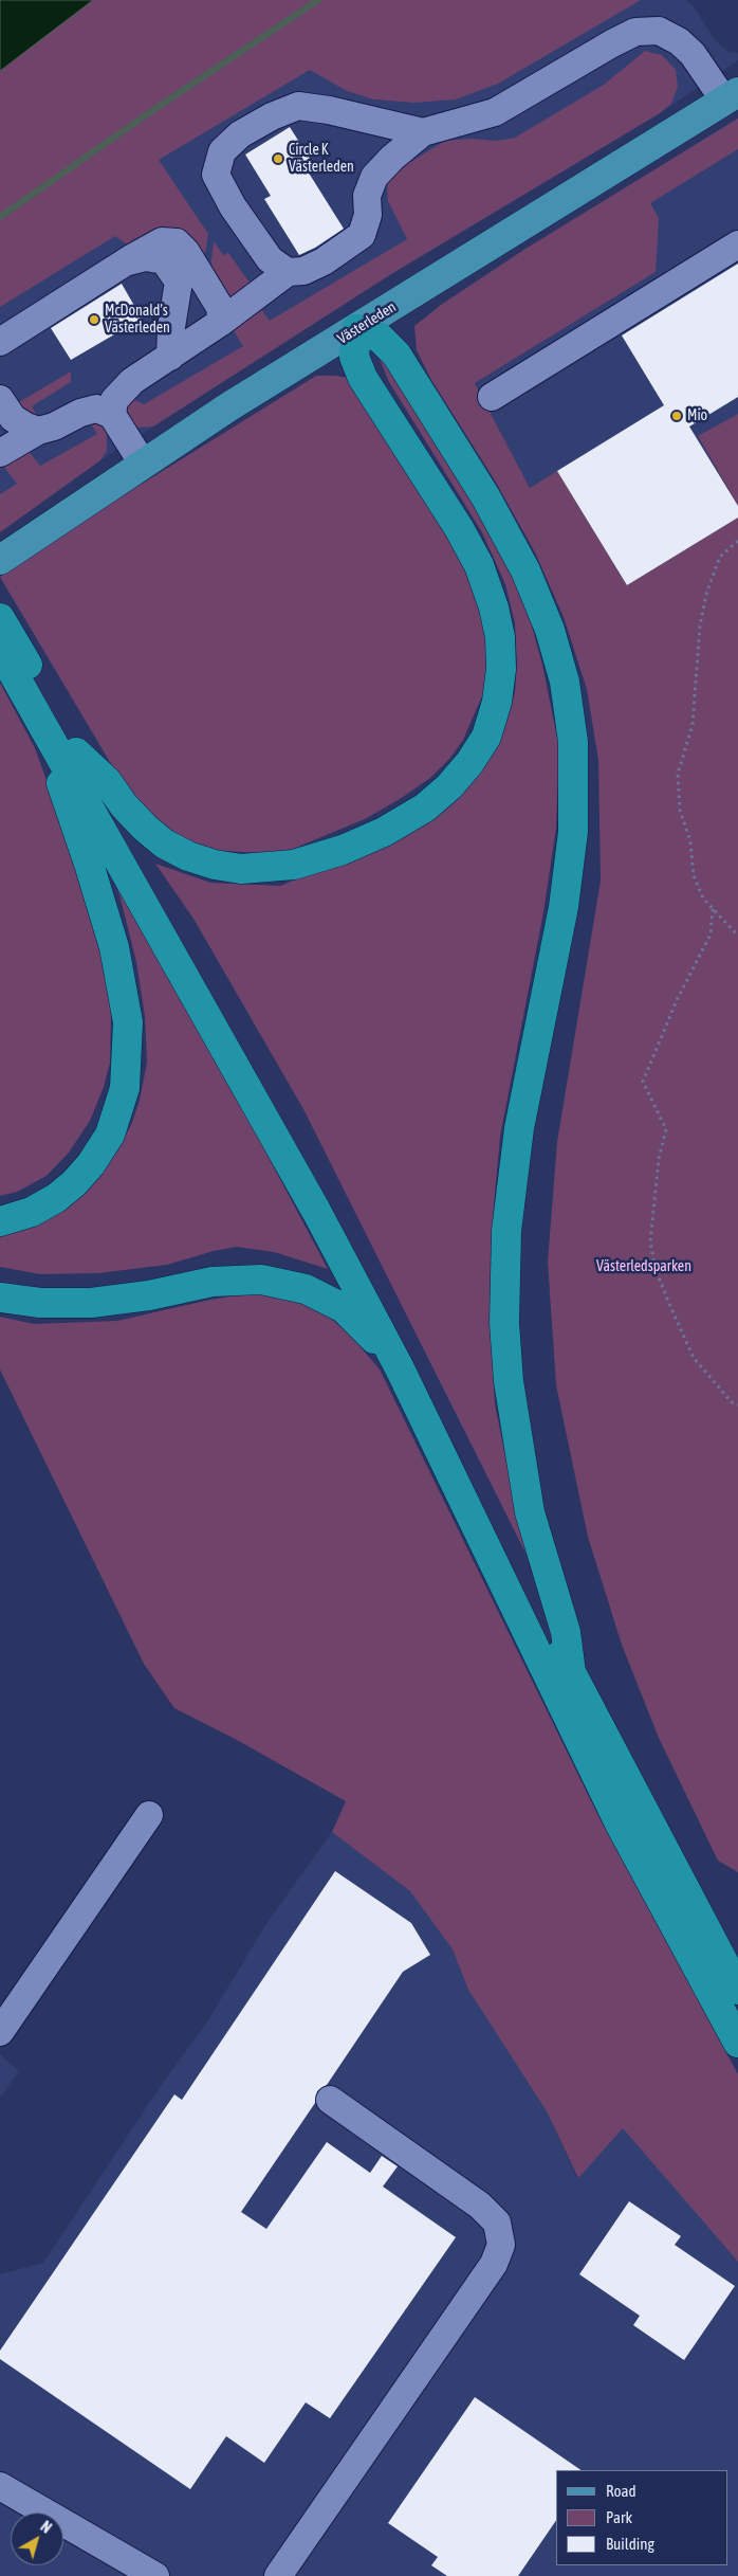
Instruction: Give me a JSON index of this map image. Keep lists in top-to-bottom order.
{
  "streets": {
    "main road": ["Västerleden"]
  },
  "parks": ["Västerledsparken"],
  "places": ["Circle K Västerleden", "McDonald's Västerleden", "Mio"],
  "legend": ["Road", "Park", "Building"],
  "north": "top right"
}
